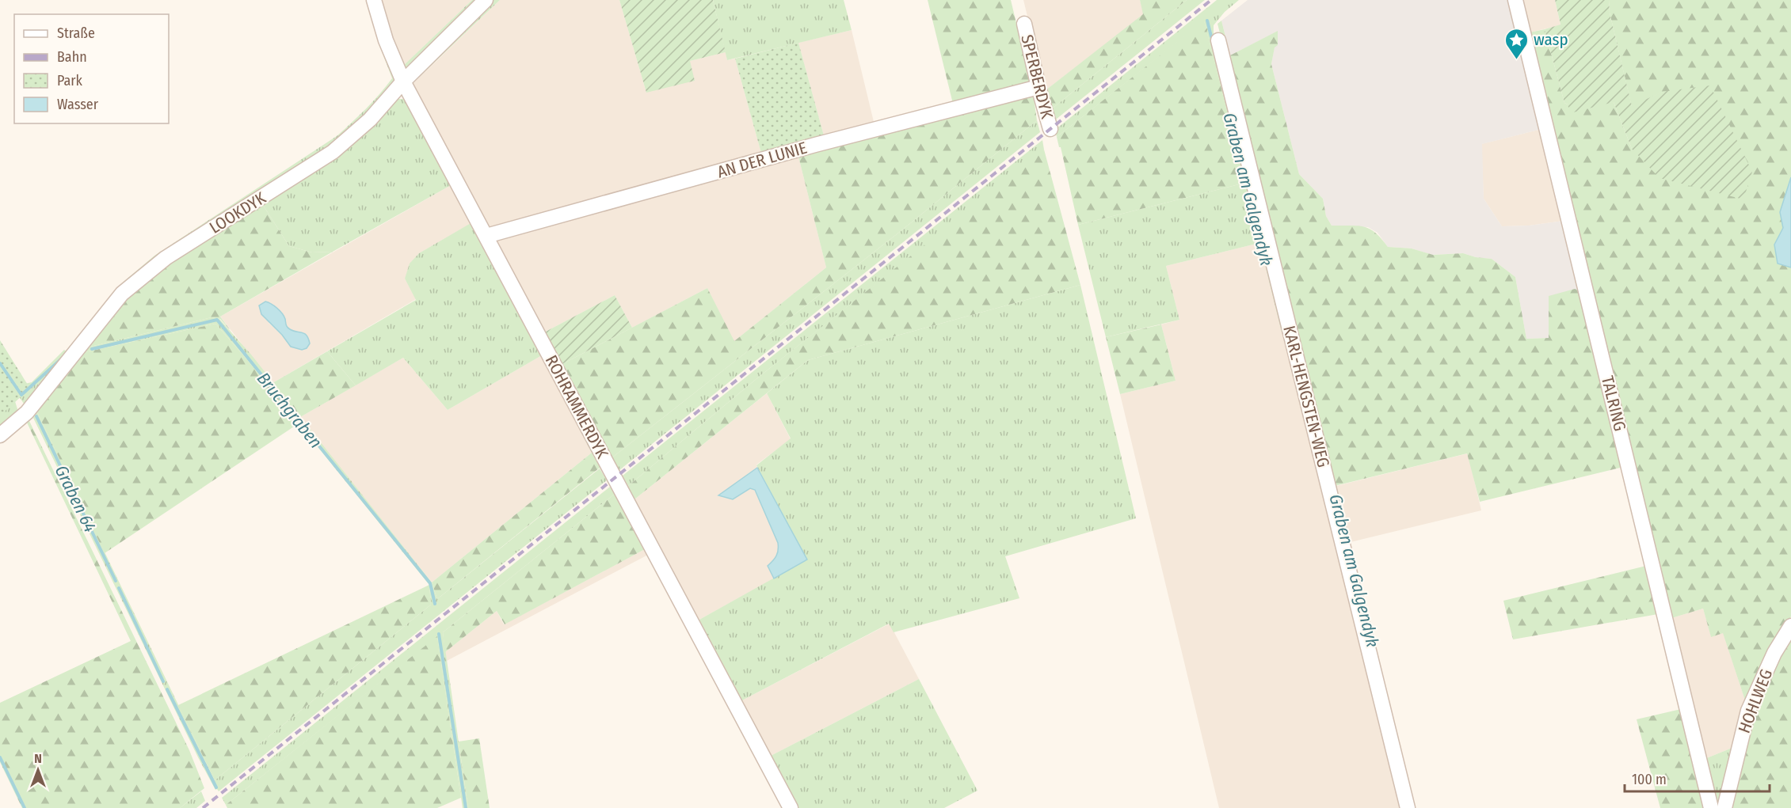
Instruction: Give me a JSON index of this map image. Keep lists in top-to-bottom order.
{
  "streets": {
    "street": [
      "SPERBERDYK",
      "AN DER LUNIE",
      "LOOKDYK",
      "KARL-HENGSTEN-WEG",
      "TALRING",
      "ROHRAMMERDYK",
      "HOHLWEG"
    ]
  },
  "crossings": [
    ["SPERBERDYK", "AN DER LUNIE"],
    ["AN DER LUNIE", "ROHRAMMERDYK"],
    ["LOOKDYK", "ROHRAMMERDYK"]
  ],
  "water": ["Graben am Galgendyk", "Bruchgraben", "Graben 64"],
  "places": {
    "place": ["wasp"]
  },
  "legend": [
    "Straße",
    "Bahn",
    "Park",
    "Wasser"
  ],
  "scale_bar": "100 m",
  "north": "top"
}
